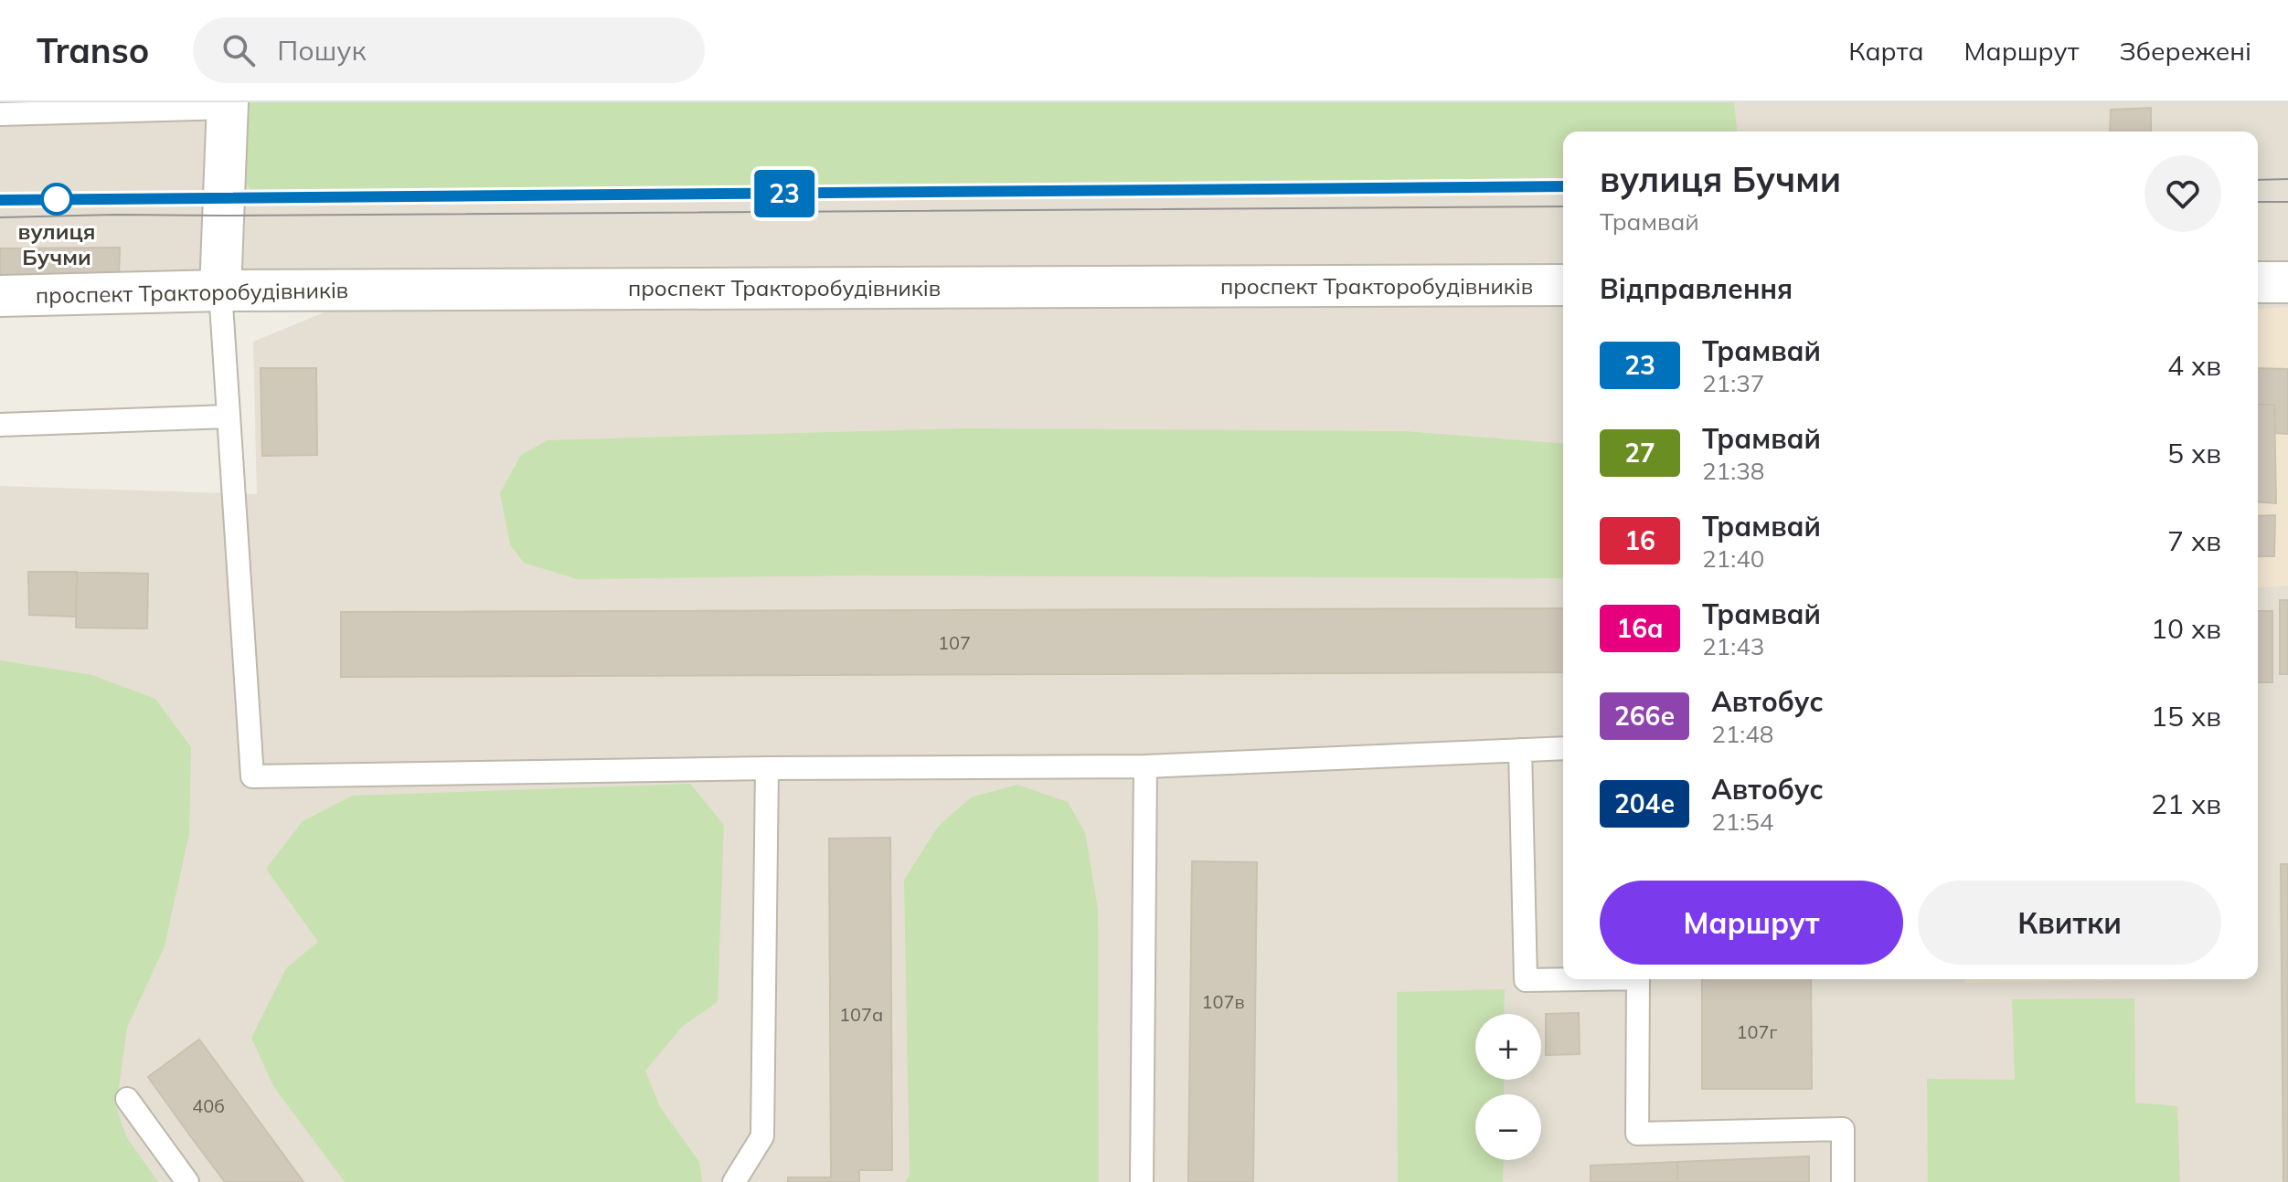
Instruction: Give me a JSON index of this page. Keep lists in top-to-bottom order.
{
  "streets": {
    "street": ["проспект Тракторобудівників"]
  },
  "places": ["вулиця Бучми"],
  "lines": ["tram line 23"],
  "house_numbers": [
    "107",
    "107в",
    "107а",
    "107г",
    "40б"
  ],
  "page": {
    "header": "Transo",
    "search": "Пошук",
    "nav": ["Карта", "Маршрут", "Збережені"],
    "on_map": "23",
    "heading": [
      ["вулиця Бучми", "Трамвай"],
      "Відправлення"
    ],
    "list": [
      {
        "mark": "23",
        "name": "Трамвай",
        "note": "21:37",
        "value": "4 хв"
      },
      {
        "mark": "27",
        "name": "Трамвай",
        "note": "21:38",
        "value": "5 хв"
      },
      {
        "mark": "16",
        "name": "Трамвай",
        "note": "21:40",
        "value": "7 хв"
      },
      {
        "mark": "16a",
        "name": "Трамвай",
        "note": "21:43",
        "value": "10 хв"
      },
      {
        "mark": "266е",
        "name": "Автобус",
        "note": "21:48",
        "value": "15 хв"
      },
      {
        "mark": "204е",
        "name": "Автобус",
        "note": "21:54",
        "value": "21 хв"
      }
    ],
    "buttons": ["Маршрут", "Квитки"],
    "map_buttons": ["+", "−"]
  }
}
